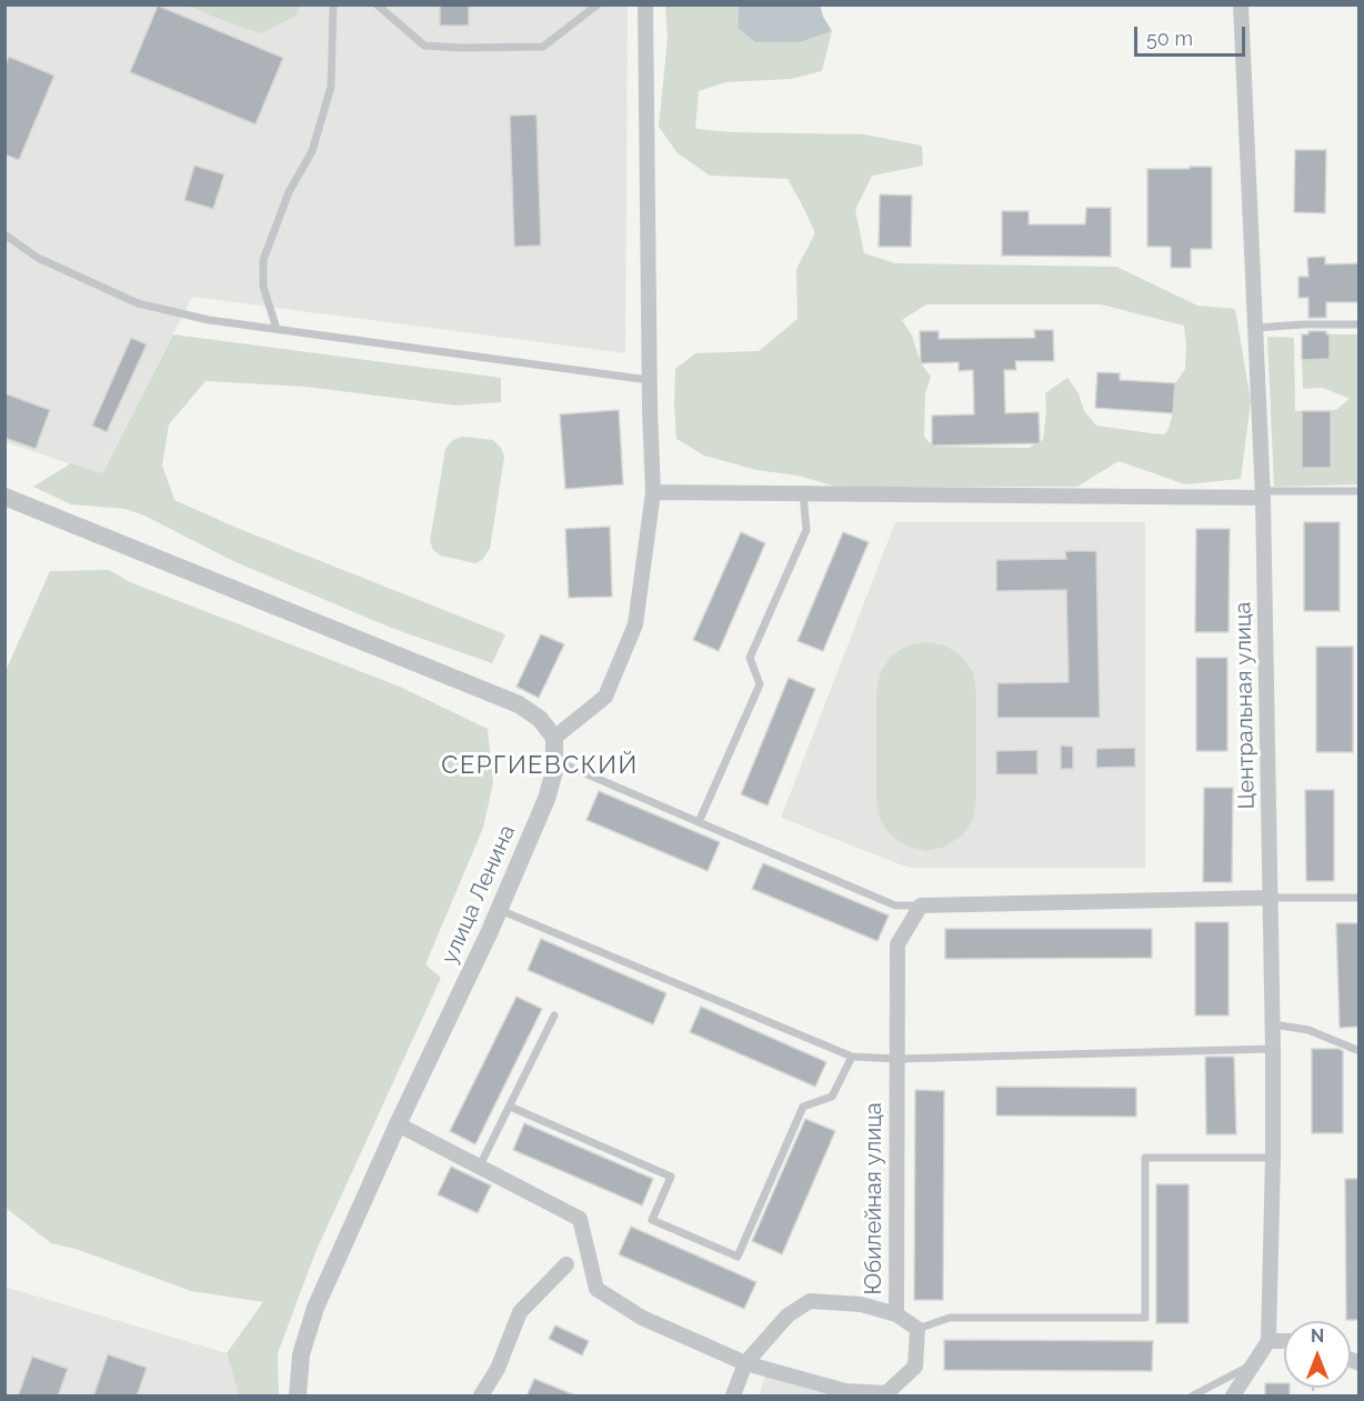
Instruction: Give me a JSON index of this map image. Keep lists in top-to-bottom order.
{
  "streets": {
    "street": ["Центральная улица", "улица Ленина", "Юбилейная улица"]
  },
  "districts": ["СЕРГИЕВСКИЙ"],
  "scale_bar": "50 m",
  "north": "top"
}
